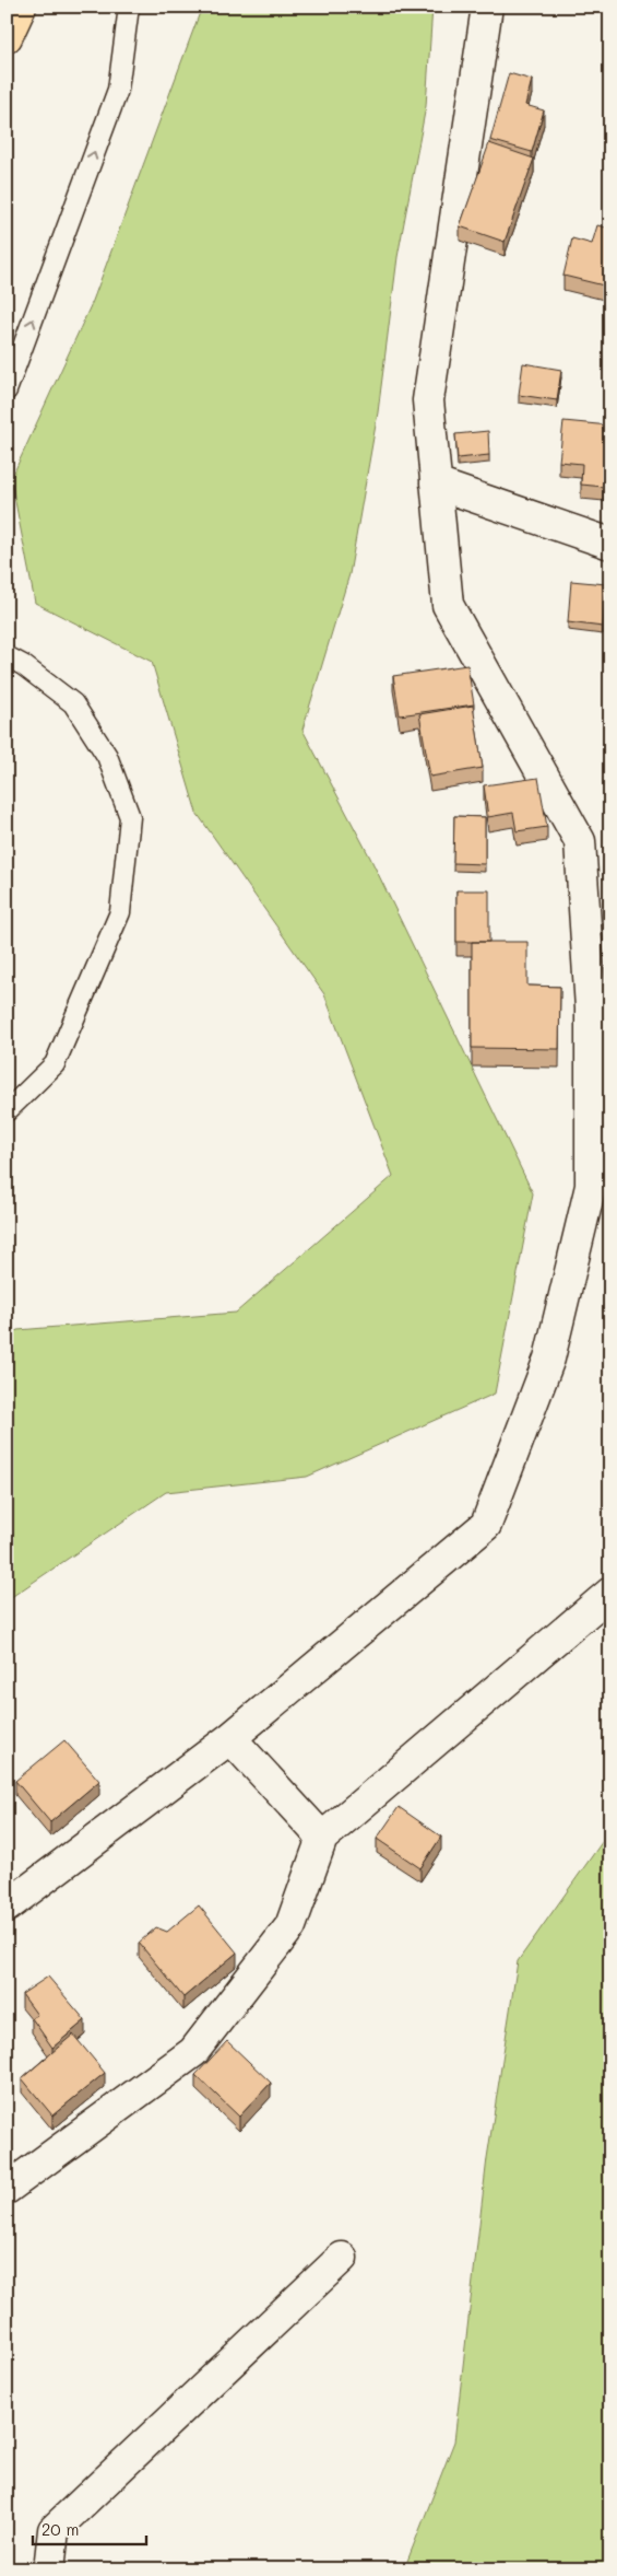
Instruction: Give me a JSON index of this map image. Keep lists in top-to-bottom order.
{
  "scale_bar": "20 m"
}
